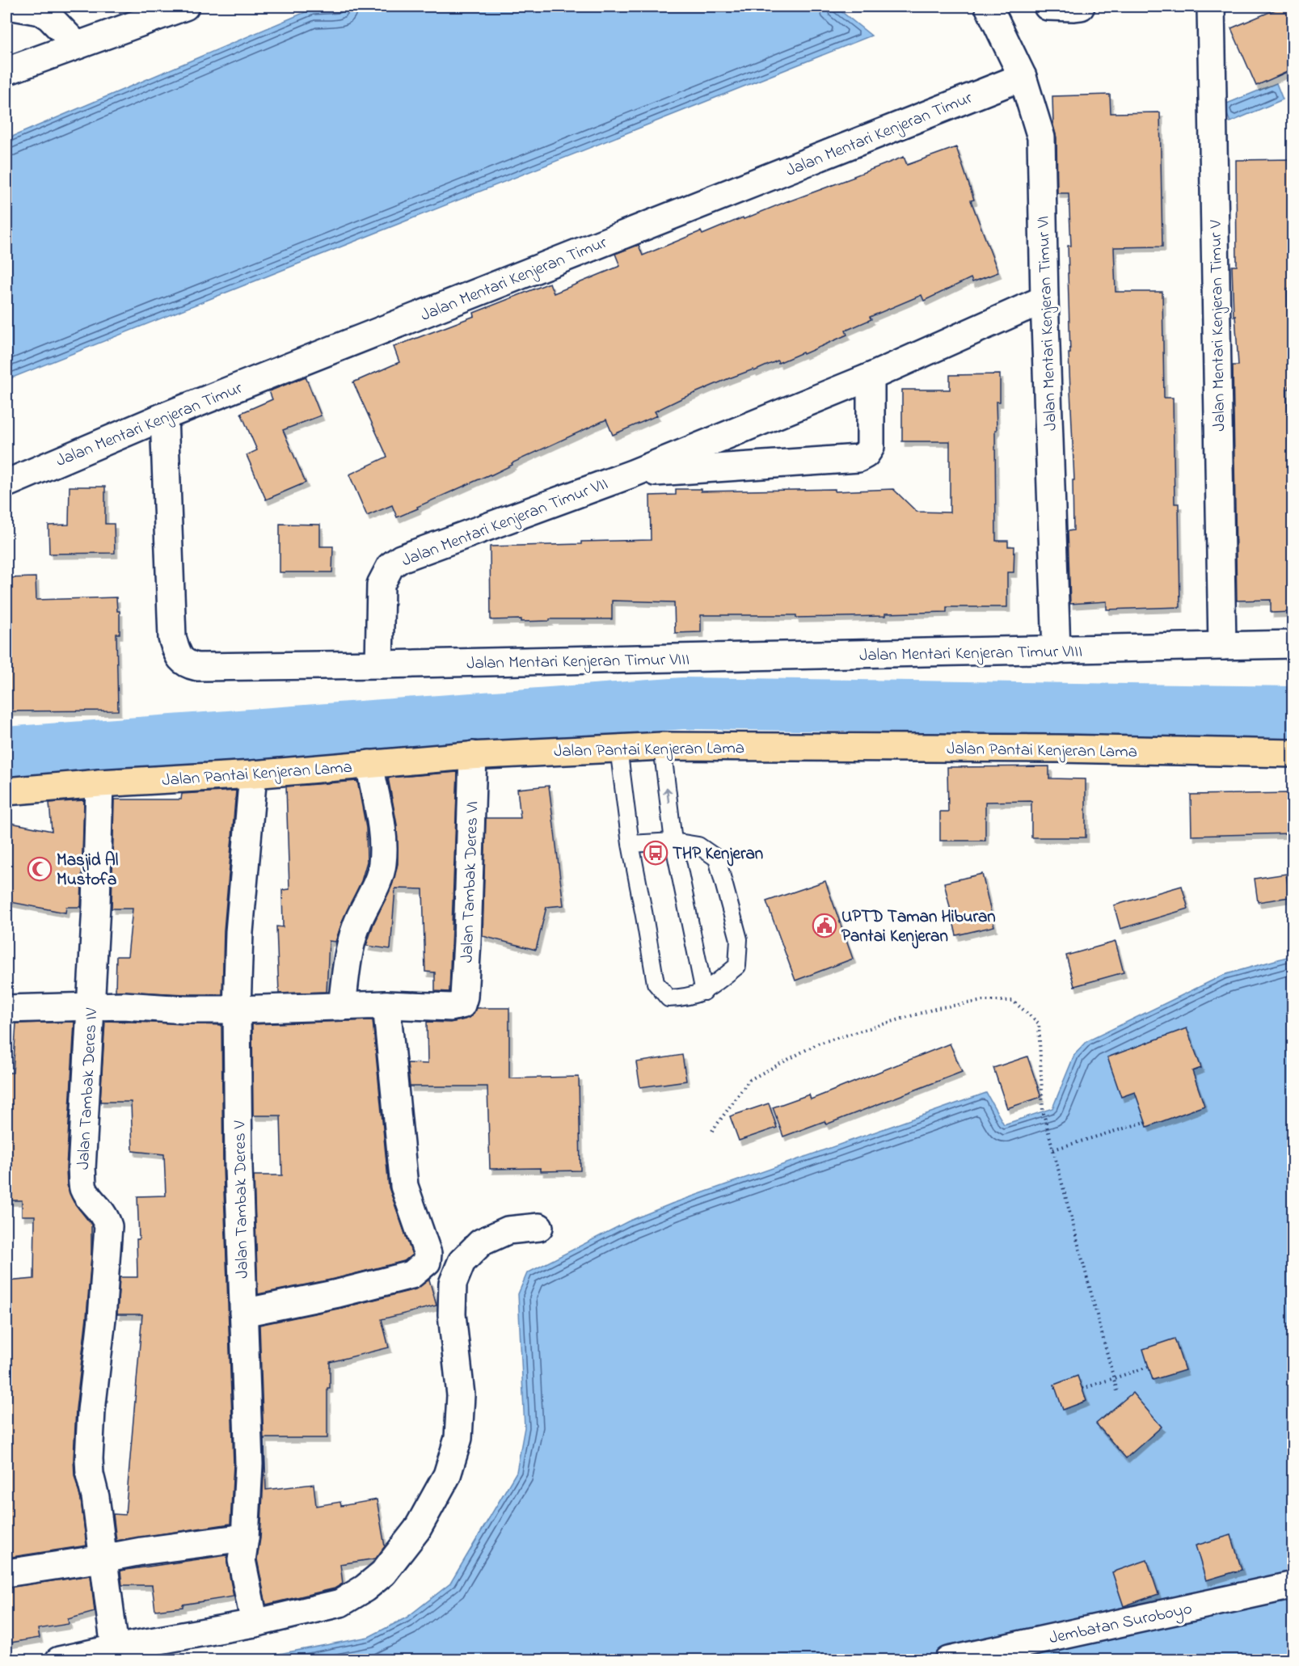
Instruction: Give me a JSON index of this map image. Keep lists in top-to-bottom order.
{
  "streets": {
    "main road": ["Jalan Pantai Kenjeran Lama"],
    "street": [
      "Jalan Mentari Kenjeran Timur",
      "Jalan Mentari Kenjeran Timur VI",
      "Jalan Mentari Kenjeran Timur V",
      "Jalan Mentari Kenjeran Timur VII",
      "Jalan Mentari Kenjeran Timur VIII",
      "Jalan Tambak Deres VI",
      "Jalan Tambak Deres IV",
      "Jalan Tambak Deres V",
      "Jembatan Suroboyo"
    ]
  },
  "crossings": [
    ["Jalan Mentari Kenjeran Timur", "Jalan Mentari Kenjeran Timur VI"],
    ["Jalan Mentari Kenjeran Timur", "Jalan Mentari Kenjeran Timur VIII"],
    ["Jalan Mentari Kenjeran Timur VI", "Jalan Mentari Kenjeran Timur VII"],
    ["Jalan Mentari Kenjeran Timur VI", "Jalan Mentari Kenjeran Timur VIII"],
    ["Jalan Mentari Kenjeran Timur V", "Jalan Mentari Kenjeran Timur VIII"],
    ["Jalan Mentari Kenjeran Timur VII", "Jalan Mentari Kenjeran Timur VIII"],
    ["Jalan Pantai Kenjeran Lama", "Jalan Tambak Deres VI"],
    ["Jalan Pantai Kenjeran Lama", "Jalan Tambak Deres IV"],
    ["Jalan Pantai Kenjeran Lama", "Jalan Tambak Deres V"]
  ],
  "places": {
    "bus stop": ["THP Kenjeran"],
    "mosque": ["Masjid Al Mustofa"],
    "public building": ["UPTD Taman Hiburan Pantai Kenjeran"]
  }
}
